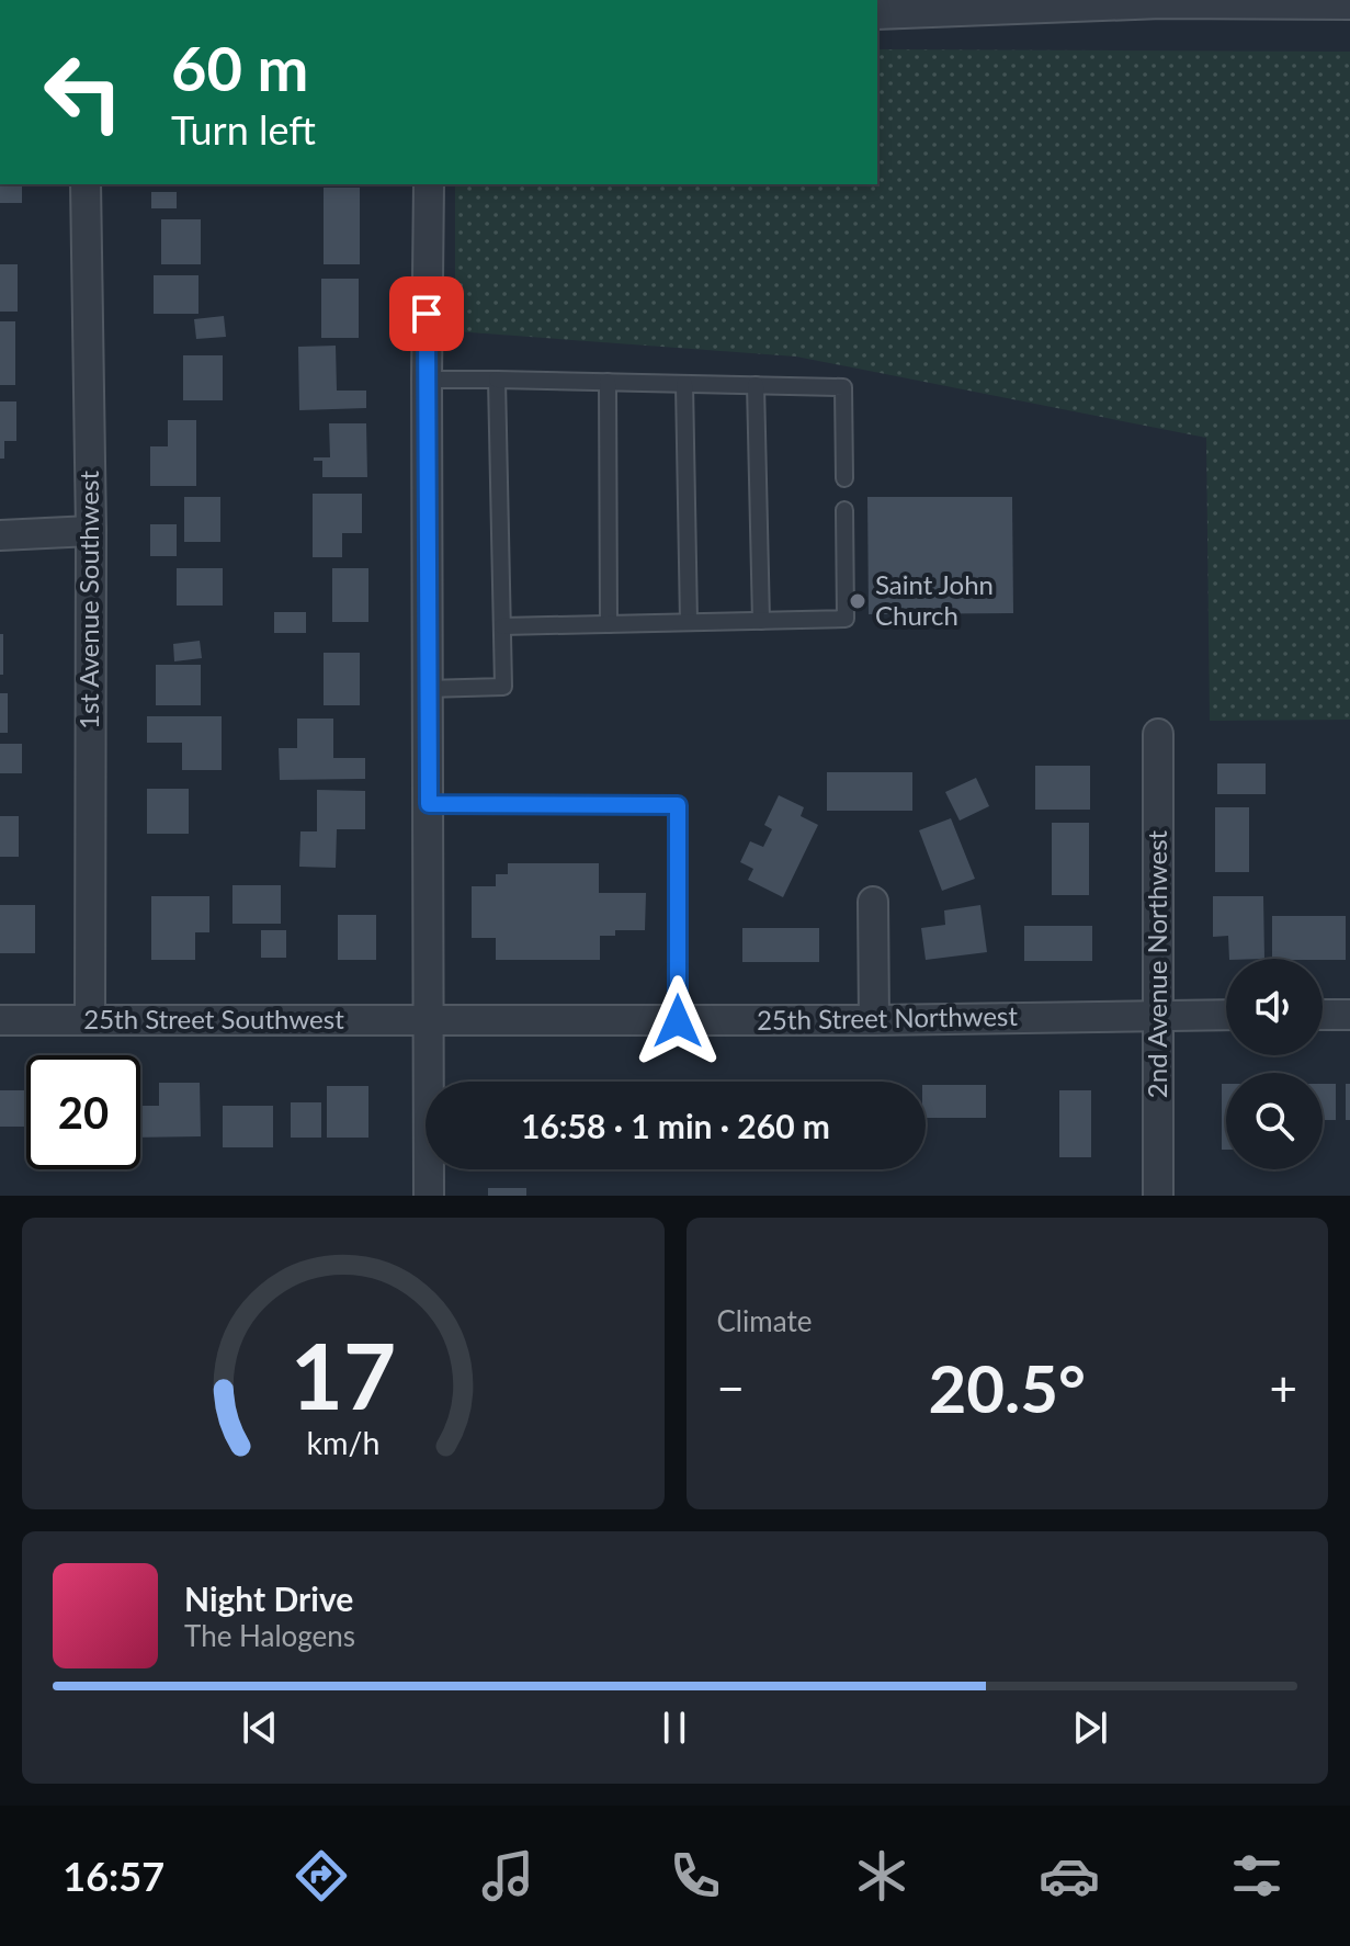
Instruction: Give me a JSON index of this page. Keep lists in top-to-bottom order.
{
  "streets": {
    "street": [
      "1st Avenue Southwest",
      "2nd Avenue Northwest",
      "25th Street Northwest",
      "25th Street Southwest"
    ]
  },
  "crossings": [
    ["1st Avenue Southwest", "25th Street Southwest"],
    ["2nd Avenue Northwest", "25th Street Northwest"],
    ["25th Street Northwest", "25th Street Southwest"]
  ],
  "places": ["Saint John Church"],
  "page": {
    "turn": ["60 m", "Turn left"],
    "limit": "20",
    "trip": "16:58 · 1 min · 260 m",
    "tile": "Climate",
    "heat": ["−", "20.5°", "+"],
    "song": ["Night Drive", "The Halogens"],
    "tabs": "16:57",
    "gauge": ["17", "km/h"]
  }
}
